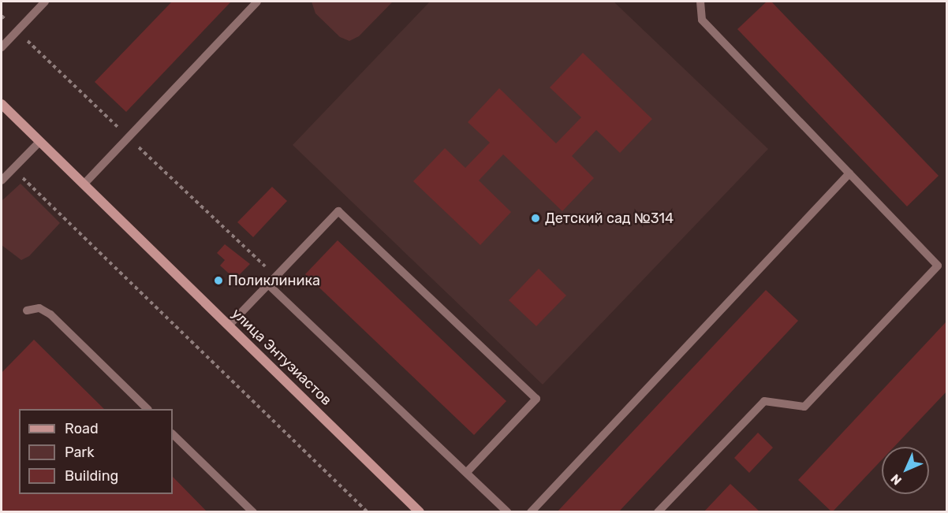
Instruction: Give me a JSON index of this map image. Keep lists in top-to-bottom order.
{
  "streets": {
    "main road": ["улица Энтузиастов"]
  },
  "places": ["Детский сад №314", "Поликлиника"],
  "legend": ["Road", "Park", "Building"],
  "north": "bottom left"
}
